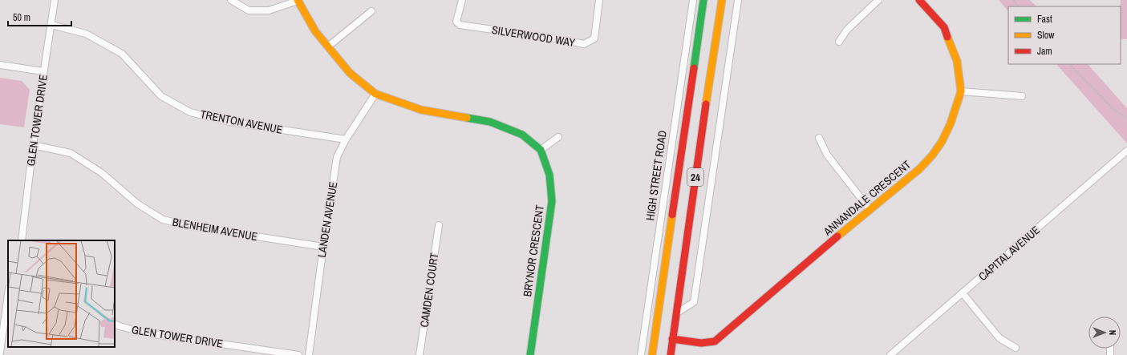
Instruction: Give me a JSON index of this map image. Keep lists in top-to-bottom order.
{
  "streets": {
    "street": [
      "SILVERWOOD WAY",
      "GLEN TOWER DRIVE",
      "TRENTON AVENUE",
      "HIGH STREET ROAD",
      "24",
      "ANNANDALE CRESCENT",
      "LANDEN AVENUE",
      "BLENHEIM AVENUE",
      "BRYNOR CRESCENT",
      "CAPITAL AVENUE",
      "CAMDEN COURT"
    ]
  },
  "crossings": [
    ["GLEN TOWER DRIVE", "TRENTON AVENUE"],
    ["GLEN TOWER DRIVE", "BLENHEIM AVENUE"],
    ["TRENTON AVENUE", "LANDEN AVENUE"],
    ["24", "ANNANDALE CRESCENT"],
    ["LANDEN AVENUE", "BLENHEIM AVENUE"]
  ],
  "legend": ["Fast", "Slow", "Jam"],
  "scale_bar": "50 m",
  "north": "right"
}
